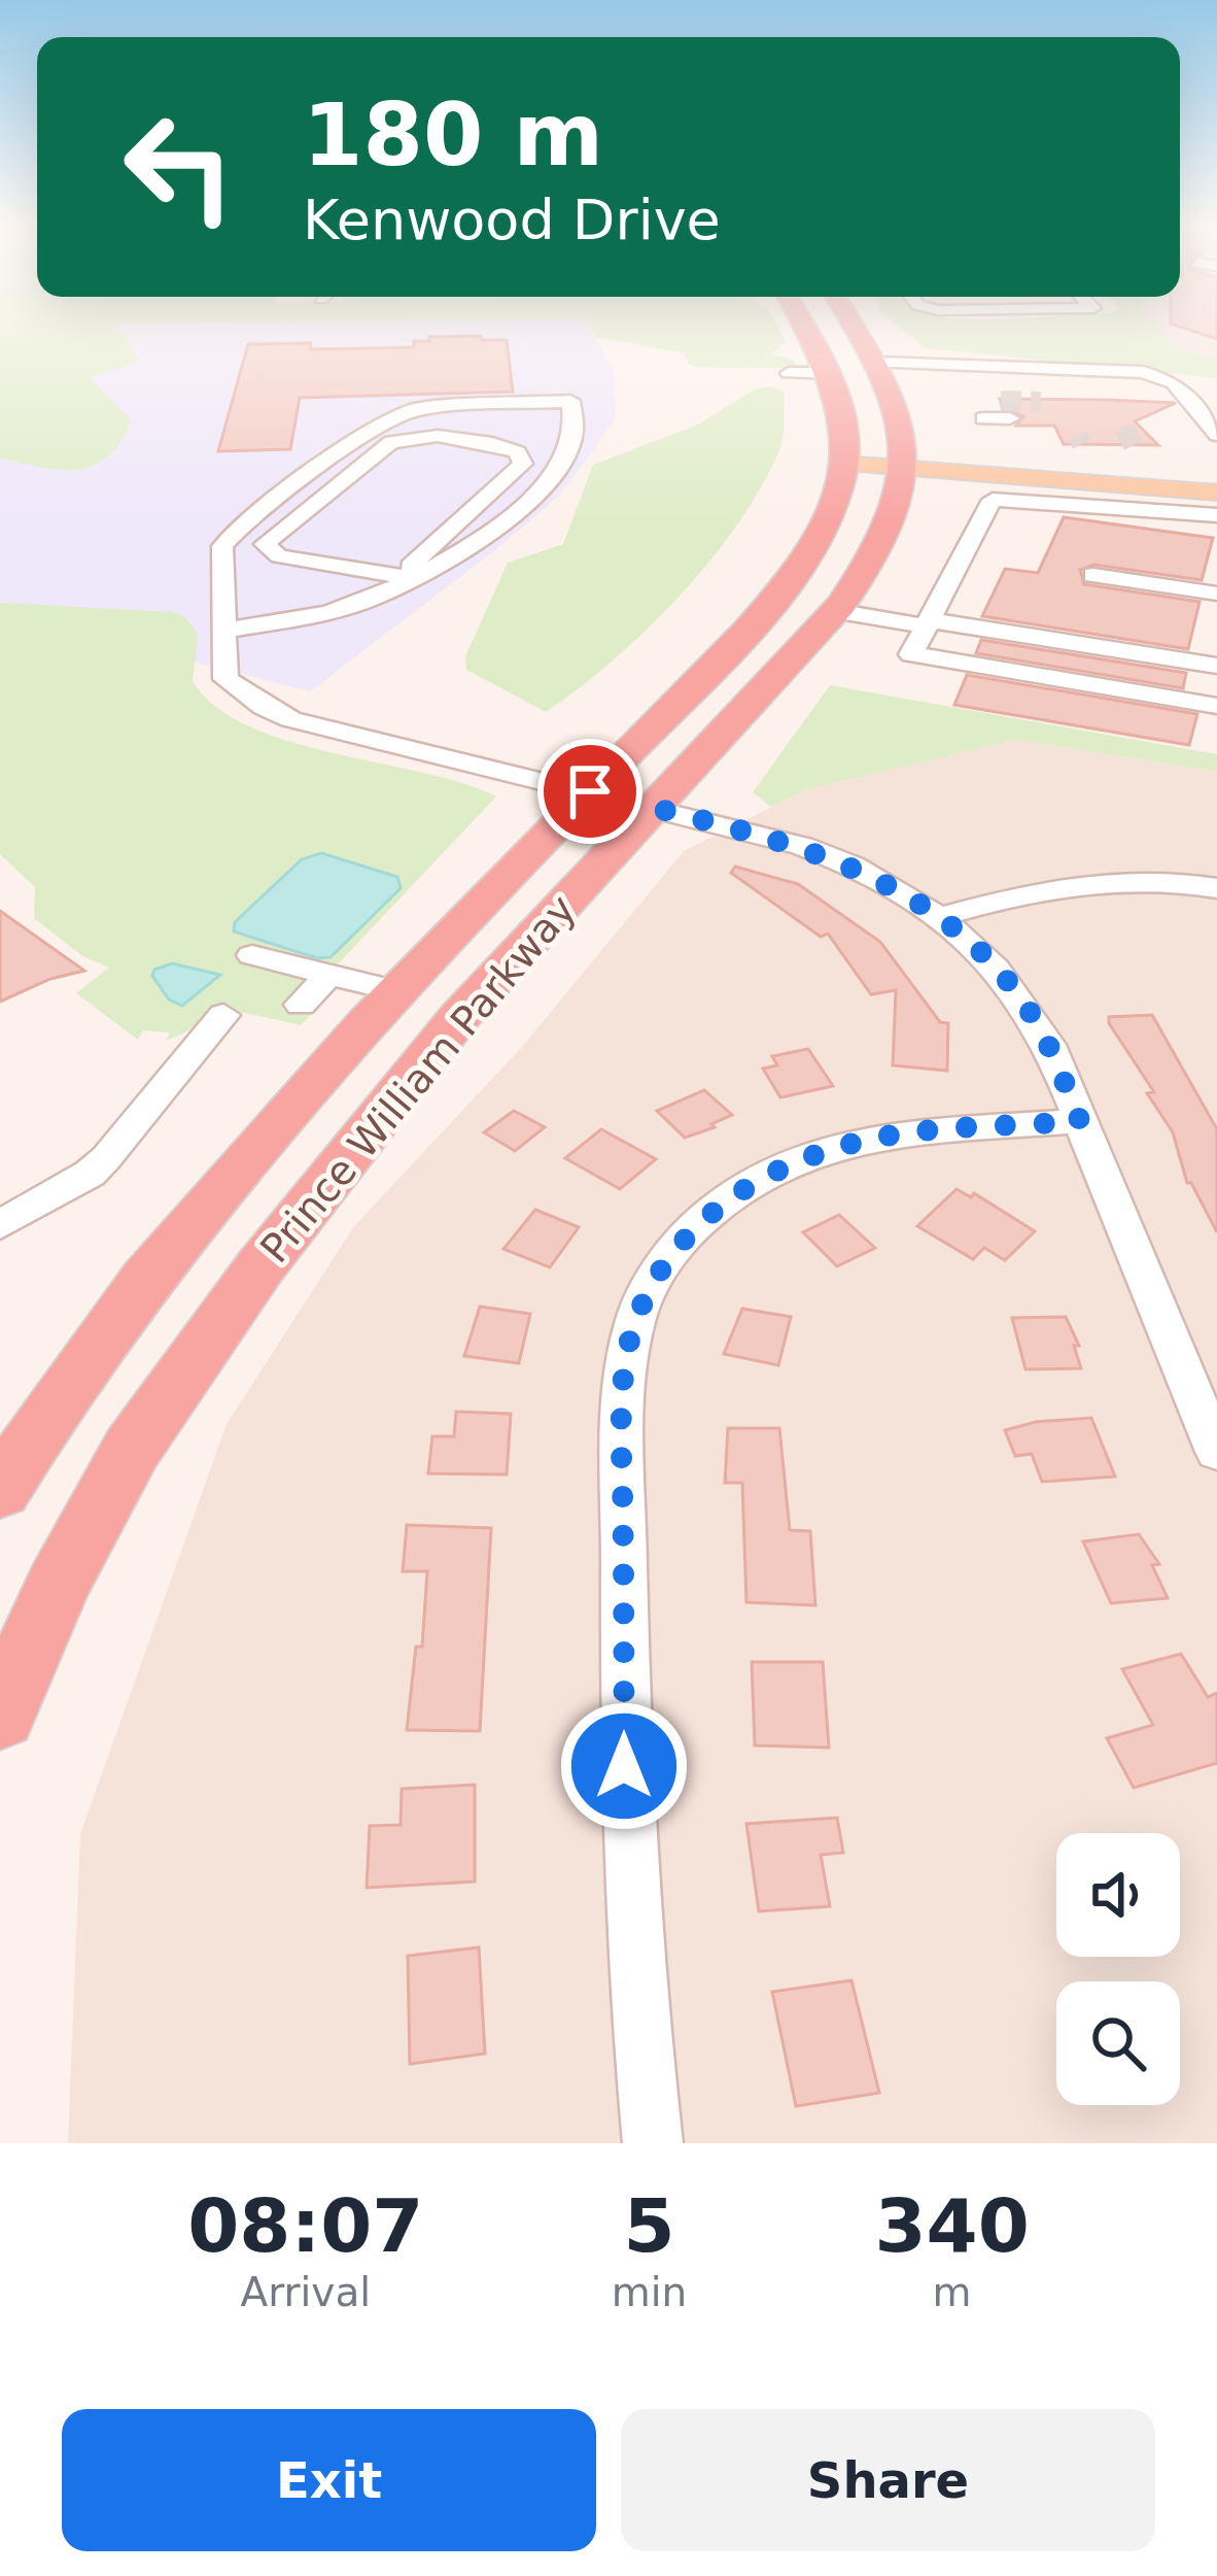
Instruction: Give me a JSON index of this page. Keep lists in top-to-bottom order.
{
  "streets": {
    "highway": ["Prince William Parkway"]
  },
  "page": {
    "turn": ["180 m", "Kenwood Drive"],
    "eta": [
      "08:07",
      "Arrival",
      "5",
      "min",
      "340",
      "m"
    ],
    "buttons": ["Exit", "Share"]
  }
}
